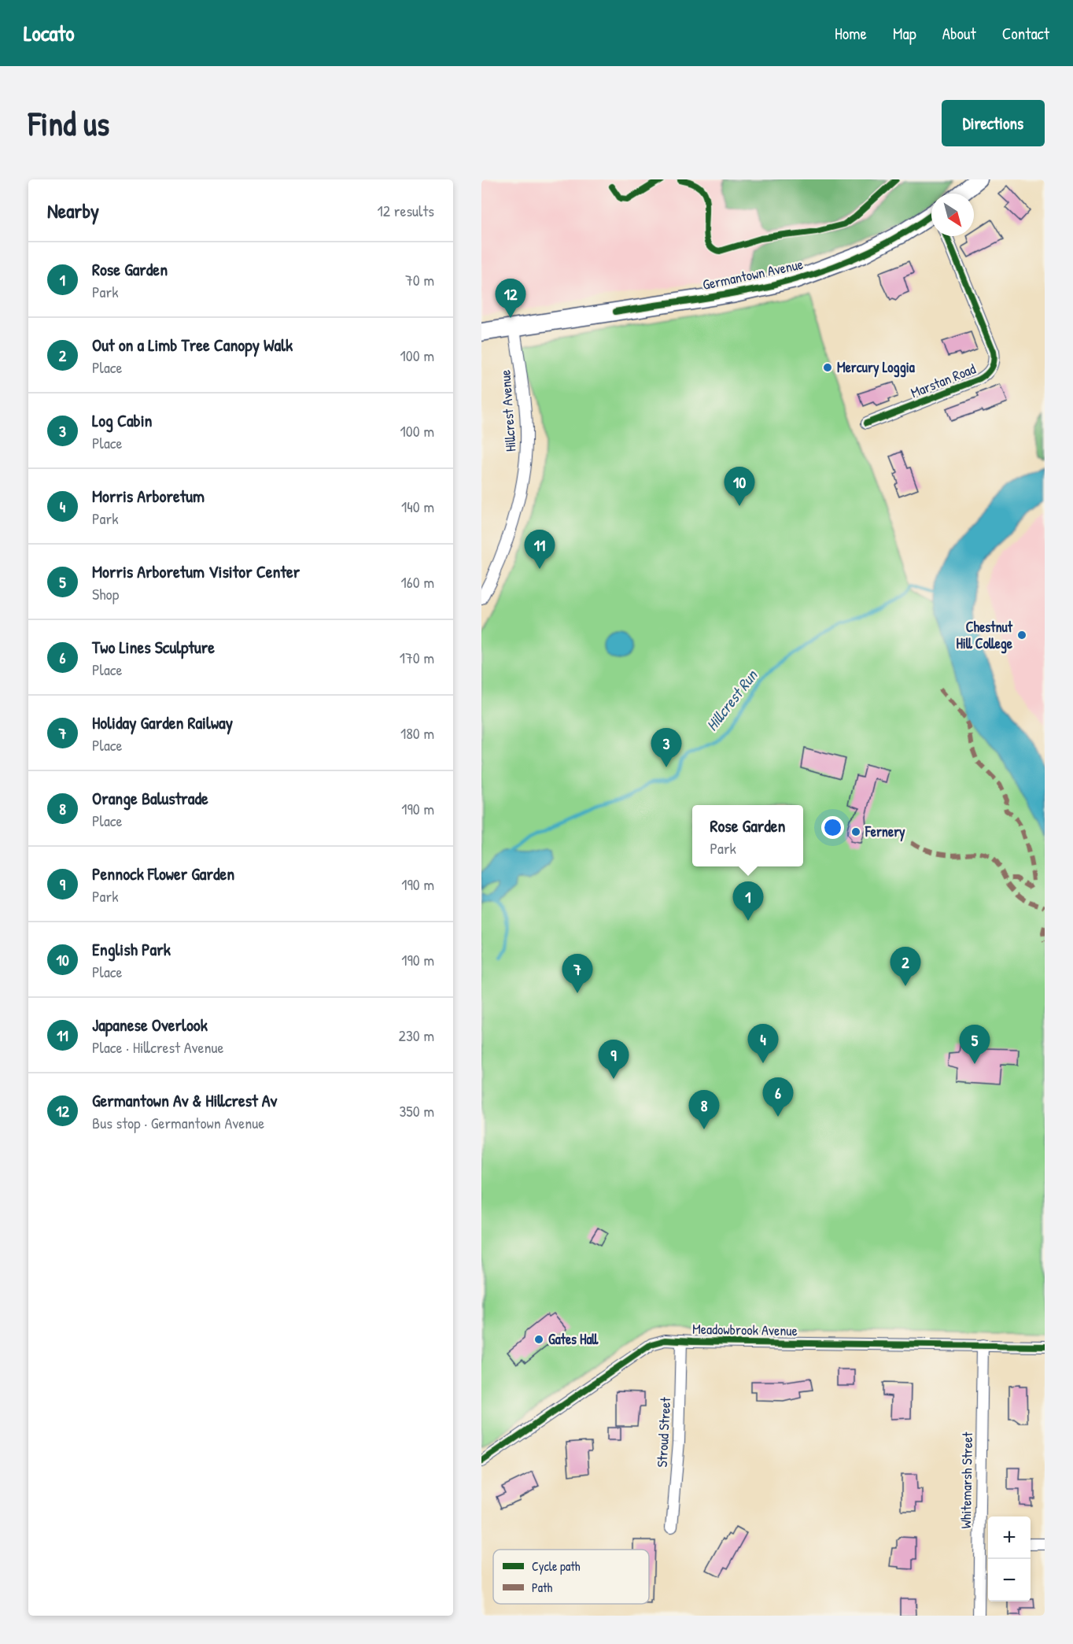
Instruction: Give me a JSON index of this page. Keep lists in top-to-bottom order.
{
  "streets": {
    "main road": ["Germantown Avenue"],
    "street": [
      "Marstan Road",
      "Hillcrest Avenue",
      "Meadowbrook Avenue",
      "Stroud Street",
      "Whitemarsh Street"
    ]
  },
  "crossings": [
    ["Germantown Avenue", "Hillcrest Avenue"],
    ["Meadowbrook Avenue", "Stroud Street"],
    ["Meadowbrook Avenue", "Whitemarsh Street"]
  ],
  "water": ["Hillcrest Run"],
  "places": [
    "Mercury Loggia",
    "Chestnut Hill College",
    "Fernery",
    "Gates Hall"
  ],
  "legend": ["Cycle path", "Path"],
  "north": "bottom right",
  "page": {
    "header": "Locato",
    "nav": [
      "Home",
      "Map",
      "About",
      "Contact"
    ],
    "buttons": "Directions",
    "title": "Find us",
    "heading": ["Nearby", "12 results"],
    "list": [
      {
        "mark": "1",
        "name": "Rose Garden",
        "note": "Park",
        "value": "70 m"
      },
      {
        "mark": "2",
        "name": "Out on a Limb Tree Canopy Walk",
        "note": "Place",
        "value": "100 m"
      },
      {
        "mark": "3",
        "name": "Log Cabin",
        "note": "Place",
        "value": "100 m"
      },
      {
        "mark": "4",
        "name": "Morris Arboretum",
        "note": "Park",
        "value": "140 m"
      },
      {
        "mark": "5",
        "name": "Morris Arboretum Visitor Center",
        "note": "Shop",
        "value": "160 m"
      },
      {
        "mark": "6",
        "name": "Two Lines Sculpture",
        "note": "Place",
        "value": "170 m"
      },
      {
        "mark": "7",
        "name": "Holiday Garden Railway",
        "note": "Place",
        "value": "180 m"
      },
      {
        "mark": "8",
        "name": "Orange Balustrade",
        "note": "Place",
        "value": "190 m"
      },
      {
        "mark": "9",
        "name": "Pennock Flower Garden",
        "note": "Park",
        "value": "190 m"
      },
      {
        "mark": "10",
        "name": "English Park",
        "note": "Place",
        "value": "190 m"
      },
      {
        "mark": "11",
        "name": "Japanese Overlook",
        "note": "Place · Hillcrest Avenue",
        "value": "230 m"
      },
      {
        "mark": "12",
        "name": "Germantown Av & Hillcrest Av",
        "note": "Bus stop · Germantown Avenue",
        "value": "350 m"
      }
    ],
    "pins": [
      "12",
      "10",
      "11",
      "3",
      "1",
      "2",
      "7",
      "4",
      "5",
      "9",
      "6",
      "8"
    ],
    "popup": ["Rose Garden", "Park"],
    "map_buttons": ["+", "−"]
  }
}
